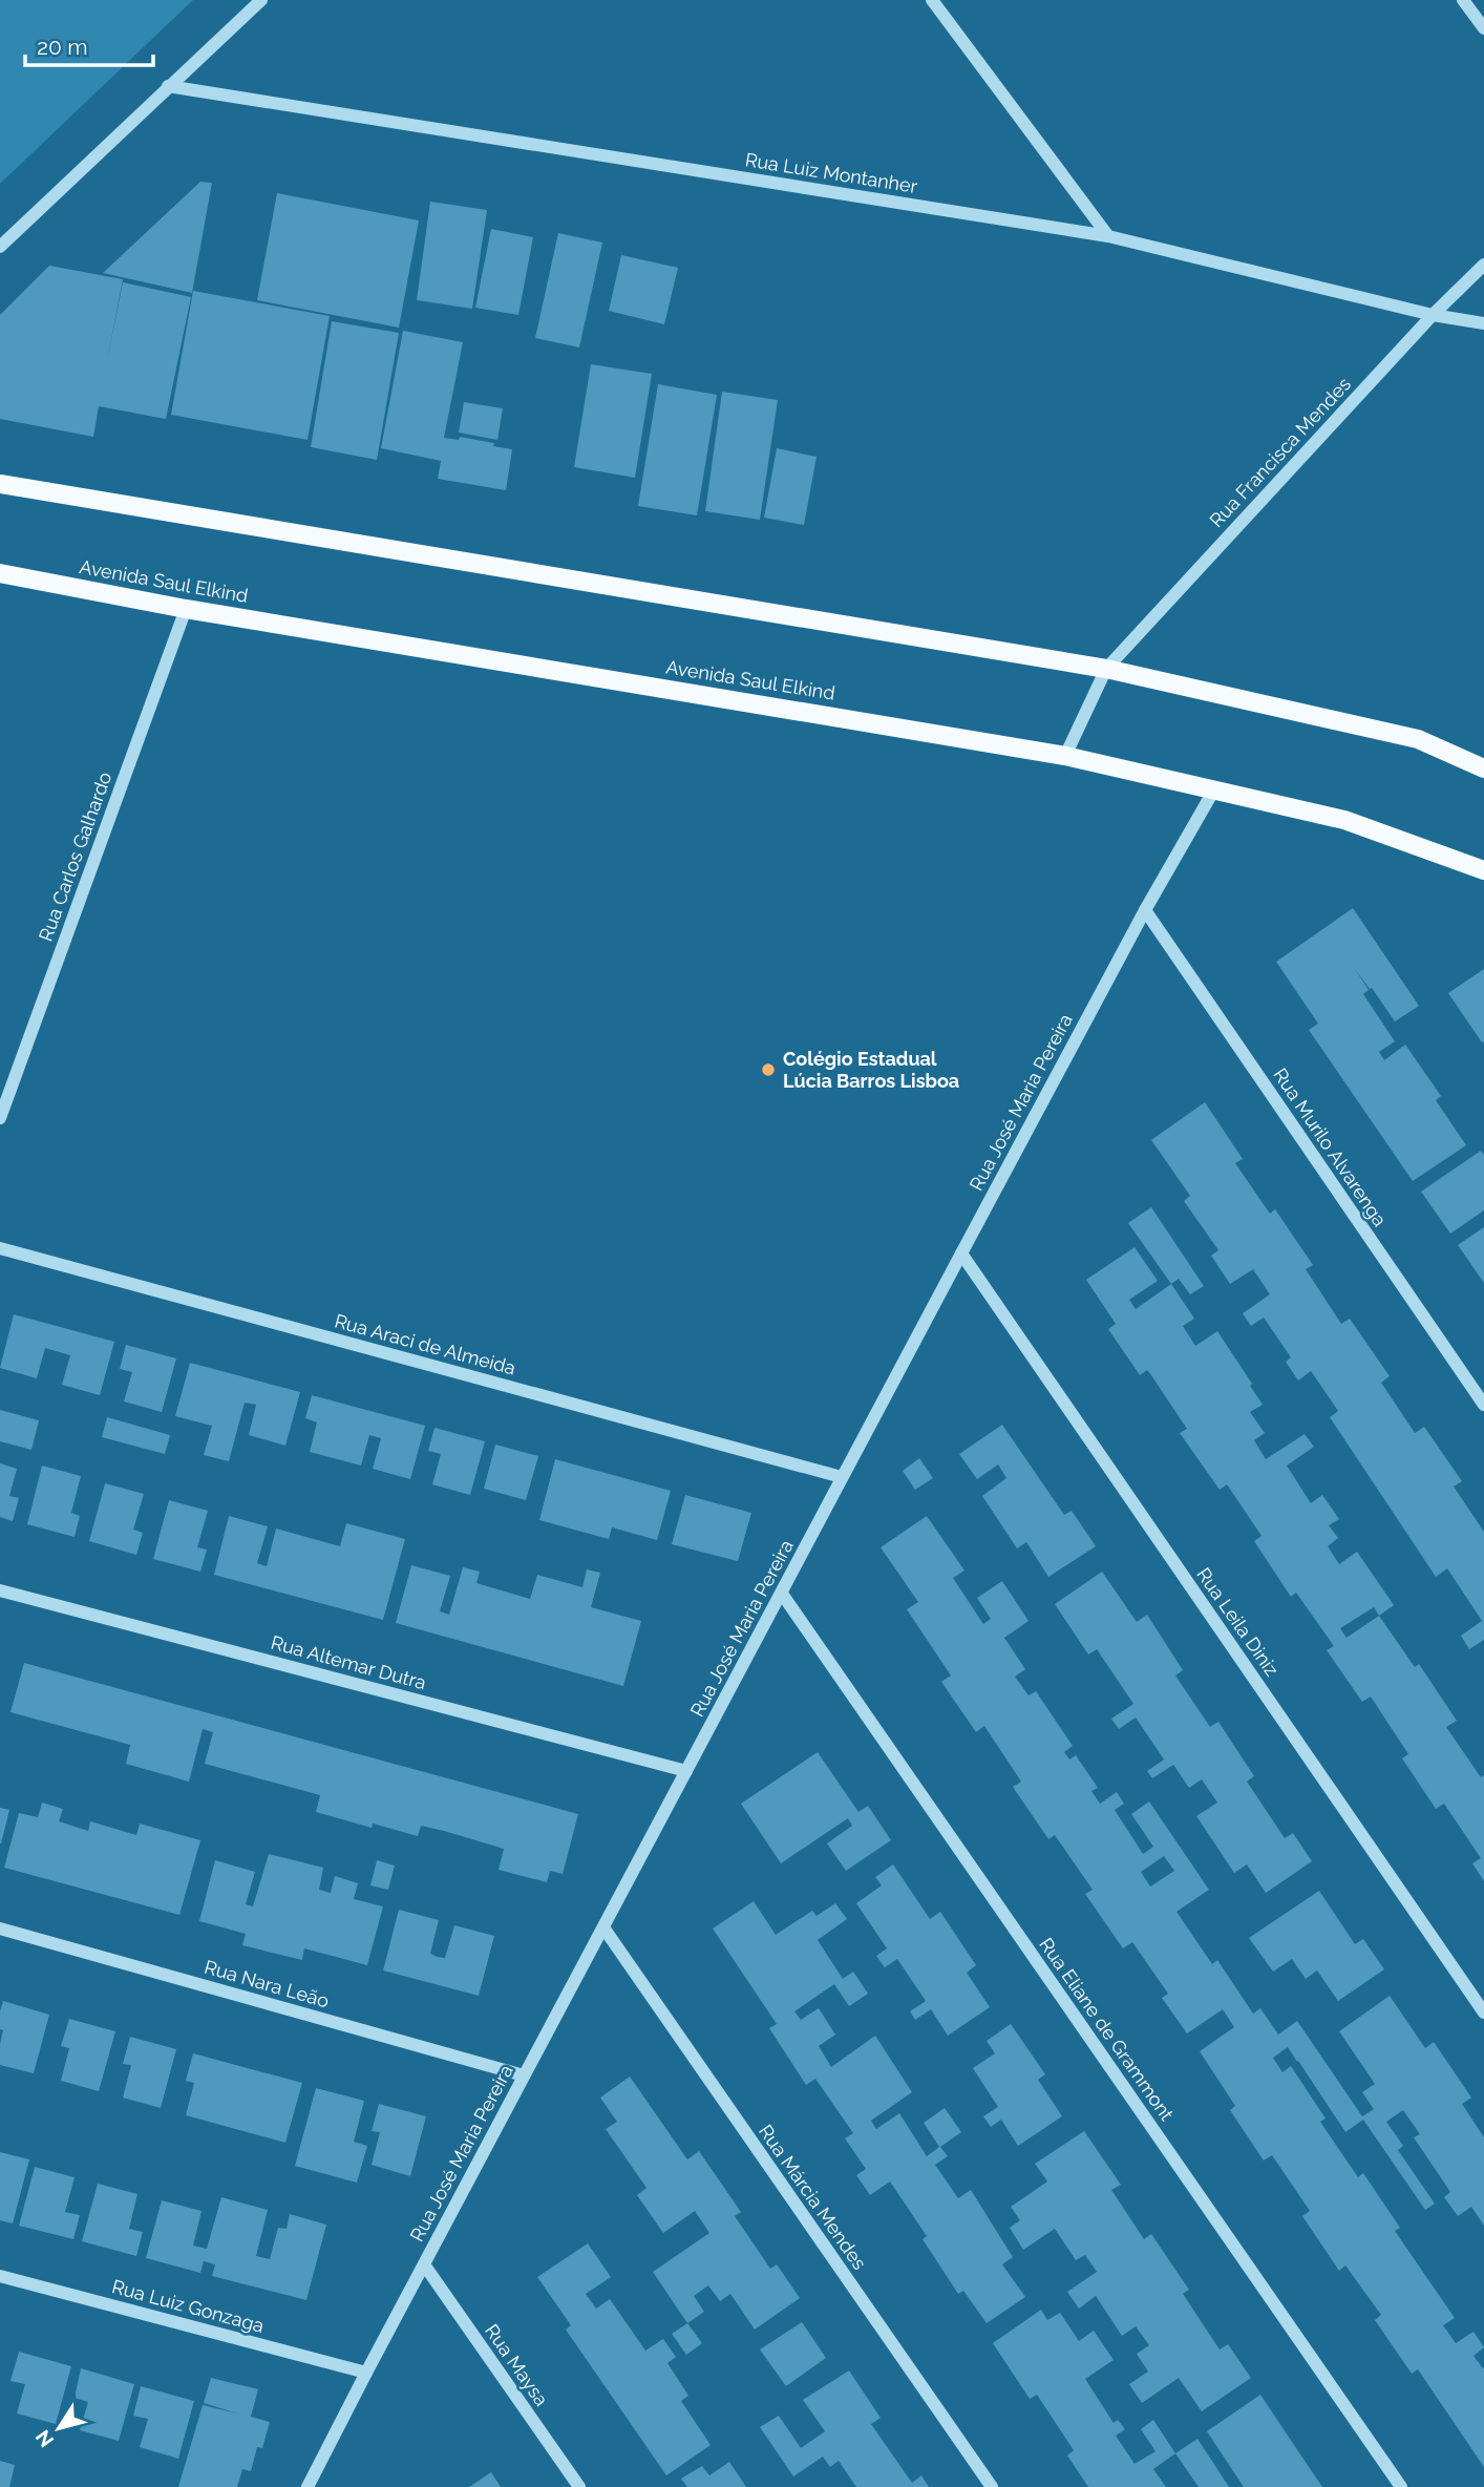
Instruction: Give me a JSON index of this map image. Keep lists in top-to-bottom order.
{
  "streets": {
    "main road": ["Avenida Saul Elkind"],
    "street": [
      "Rua Luiz Montanher",
      "Rua Francisca Mendes",
      "Rua Carlos Galhardo",
      "Rua José Maria Pereira",
      "Rua Murilo Alvarenga",
      "Rua Araci de Almeida",
      "Rua Leila Diniz",
      "Rua Altemar Dutra",
      "Rua Nara Leão",
      "Rua Eliane de Grammont",
      "Rua Márcia Mendes",
      "Rua Luiz Gonzaga",
      "Rua Maysa"
    ]
  },
  "crossings": [
    ["Rua Luiz Montanher", "Rua Francisca Mendes"],
    ["Rua Francisca Mendes", "Avenida Saul Elkind"],
    ["Avenida Saul Elkind", "Rua Carlos Galhardo"],
    ["Avenida Saul Elkind", "Rua José Maria Pereira"],
    ["Rua José Maria Pereira", "Rua Murilo Alvarenga"],
    ["Rua José Maria Pereira", "Rua Araci de Almeida"],
    ["Rua José Maria Pereira", "Rua Leila Diniz"],
    ["Rua José Maria Pereira", "Rua Altemar Dutra"],
    ["Rua José Maria Pereira", "Rua Nara Leão"],
    ["Rua José Maria Pereira", "Rua Eliane de Grammont"],
    ["Rua José Maria Pereira", "Rua Márcia Mendes"],
    ["Rua José Maria Pereira", "Rua Luiz Gonzaga"],
    ["Rua José Maria Pereira", "Rua Maysa"]
  ],
  "places": ["Colégio Estadual Lúcia Barros Lisboa"],
  "scale_bar": "20 m",
  "north": "bottom left"
}
